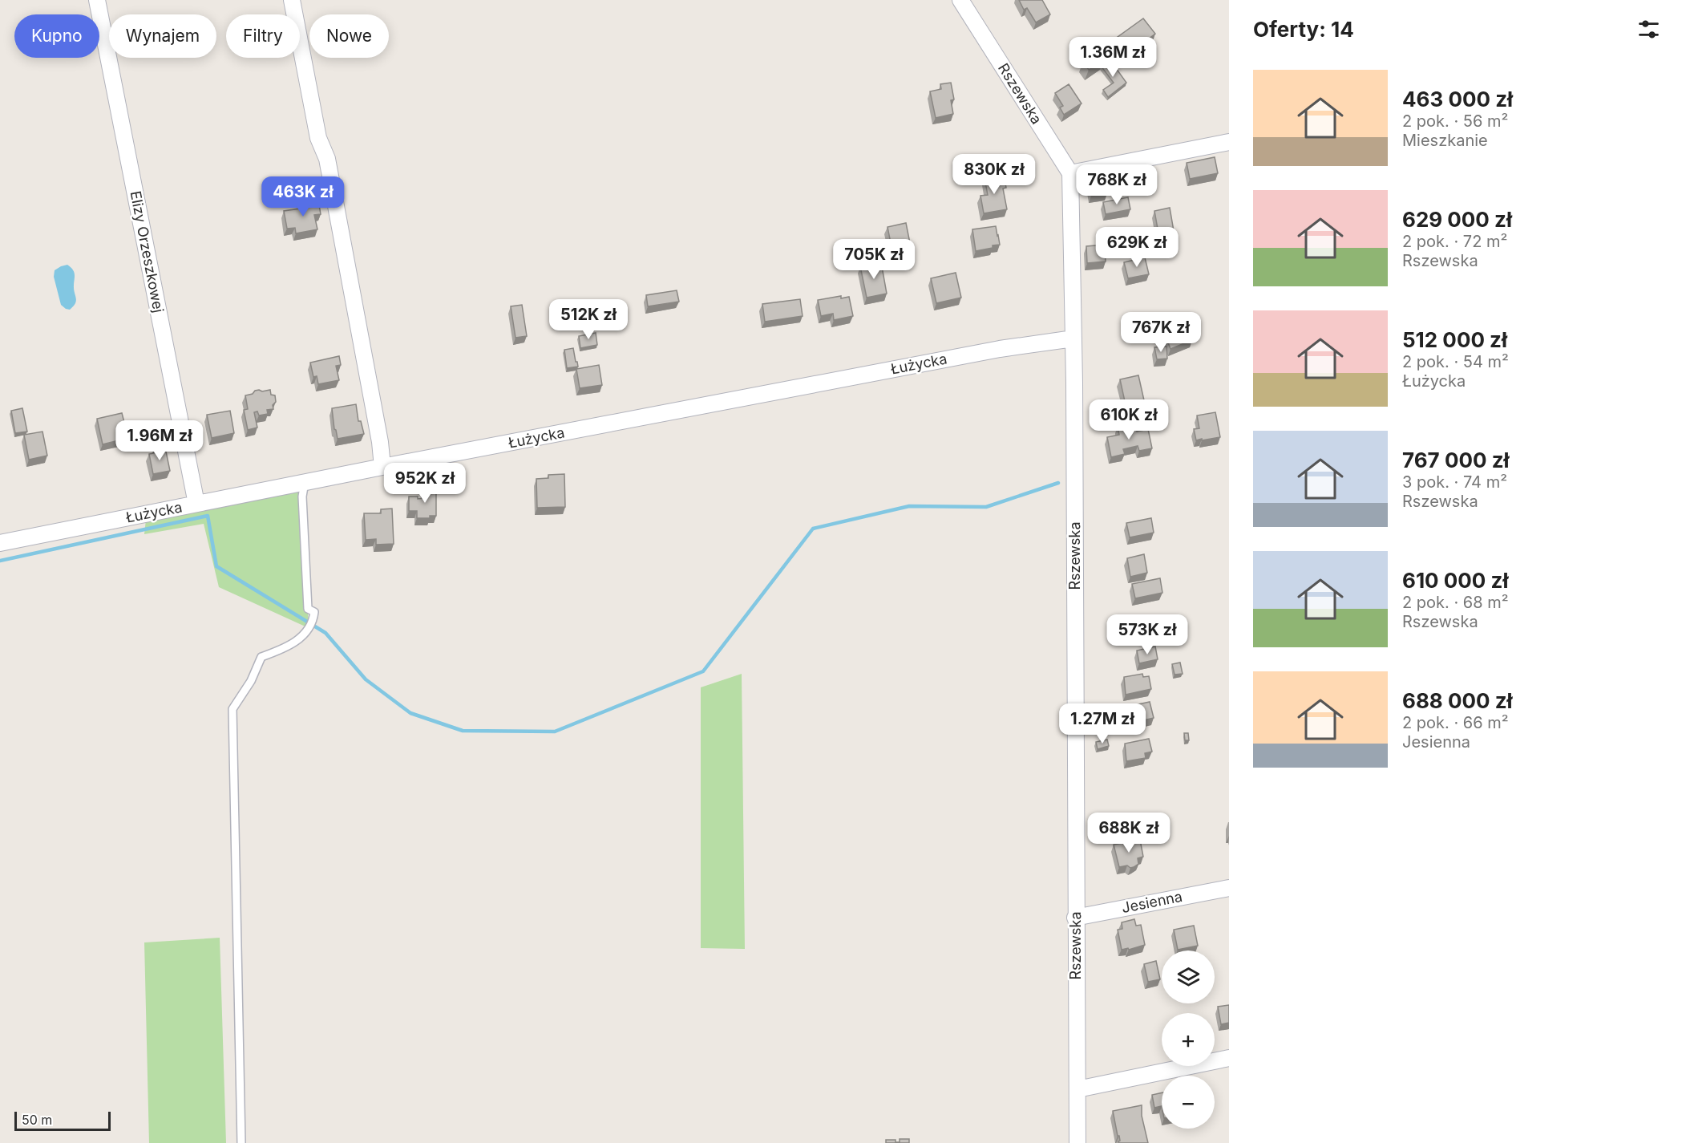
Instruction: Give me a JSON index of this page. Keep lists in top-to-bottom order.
{
  "streets": {
    "street": [
      "Rszewska",
      "Elizy Orzeszkowej",
      "Łużycka",
      "Jesienna"
    ]
  },
  "crossings": [
    ["Rszewska", "Łużycka"],
    ["Rszewska", "Jesienna"],
    ["Elizy Orzeszkowej", "Łużycka"]
  ],
  "scale_bar": "50 m",
  "page": {
    "heading": "Oferty: 14",
    "chip": [
      "Kupno",
      "Wynajem",
      "Filtry",
      "Nowe"
    ],
    "price": [
      "1.36M zł",
      "830K zł",
      "768K zł",
      "463K zł",
      "629K zł",
      "705K zł",
      "512K zł",
      "767K zł",
      "610K zł",
      "1.96M zł",
      "952K zł",
      "573K zł",
      "1.27M zł",
      "688K zł"
    ],
    "list": [
      {
        "name": "463 000 zł",
        "note": "2 pok. · 56 m² · Mieszkanie"
      },
      {
        "name": "629 000 zł",
        "note": "2 pok. · 72 m² · Rszewska"
      },
      {
        "name": "512 000 zł",
        "note": "2 pok. · 54 m² · Łużycka"
      },
      {
        "name": "767 000 zł",
        "note": "3 pok. · 74 m² · Rszewska"
      },
      {
        "name": "610 000 zł",
        "note": "2 pok. · 68 m² · Rszewska"
      },
      {
        "name": "688 000 zł",
        "note": "2 pok. · 66 m² · Jesienna"
      }
    ],
    "map_buttons": ["+", "−"],
    "scale": "50 m"
  }
}
